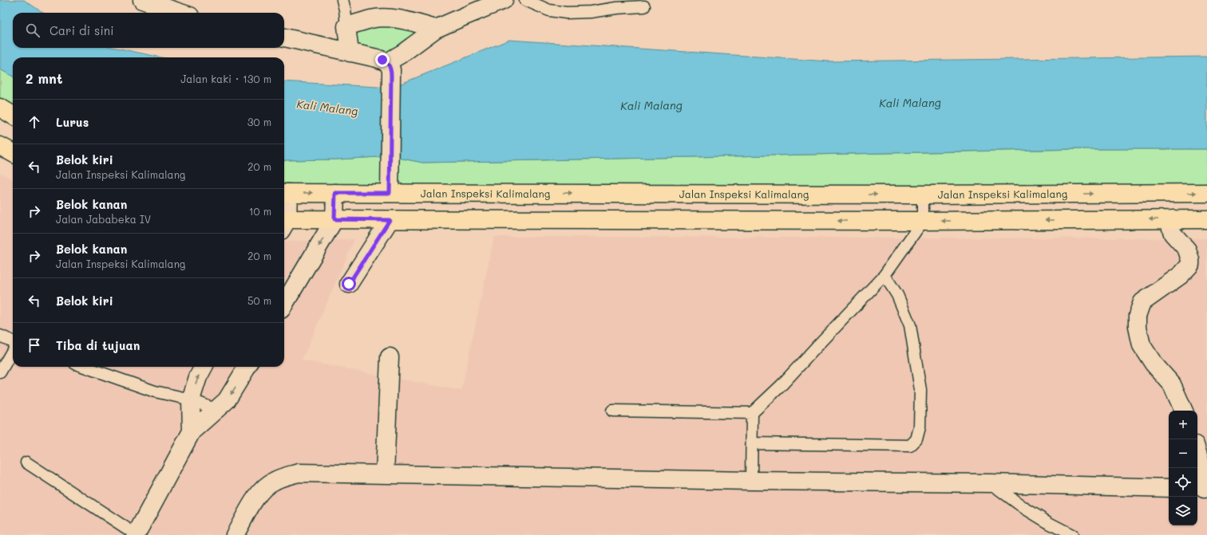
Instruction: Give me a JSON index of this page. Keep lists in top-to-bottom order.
{
  "streets": {
    "main road": ["Jalan Inspeksi Kalimalang"]
  },
  "water": ["Kali Malang"],
  "page": {
    "search": "Cari di sini",
    "heading": ["2 mnt", "Jalan kaki · 130 m"],
    "list": [
      ["Lurus", "30 m"],
      ["Belok kiri", "Jalan Inspeksi Kalimalang", "20 m"],
      ["Belok kanan", "Jalan Jababeka IV", "10 m"],
      ["Belok kanan", "Jalan Inspeksi Kalimalang", "20 m"],
      ["Belok kiri", "50 m"],
      "Tiba di tujuan"
    ],
    "map_buttons": ["+", "−"]
  }
}
